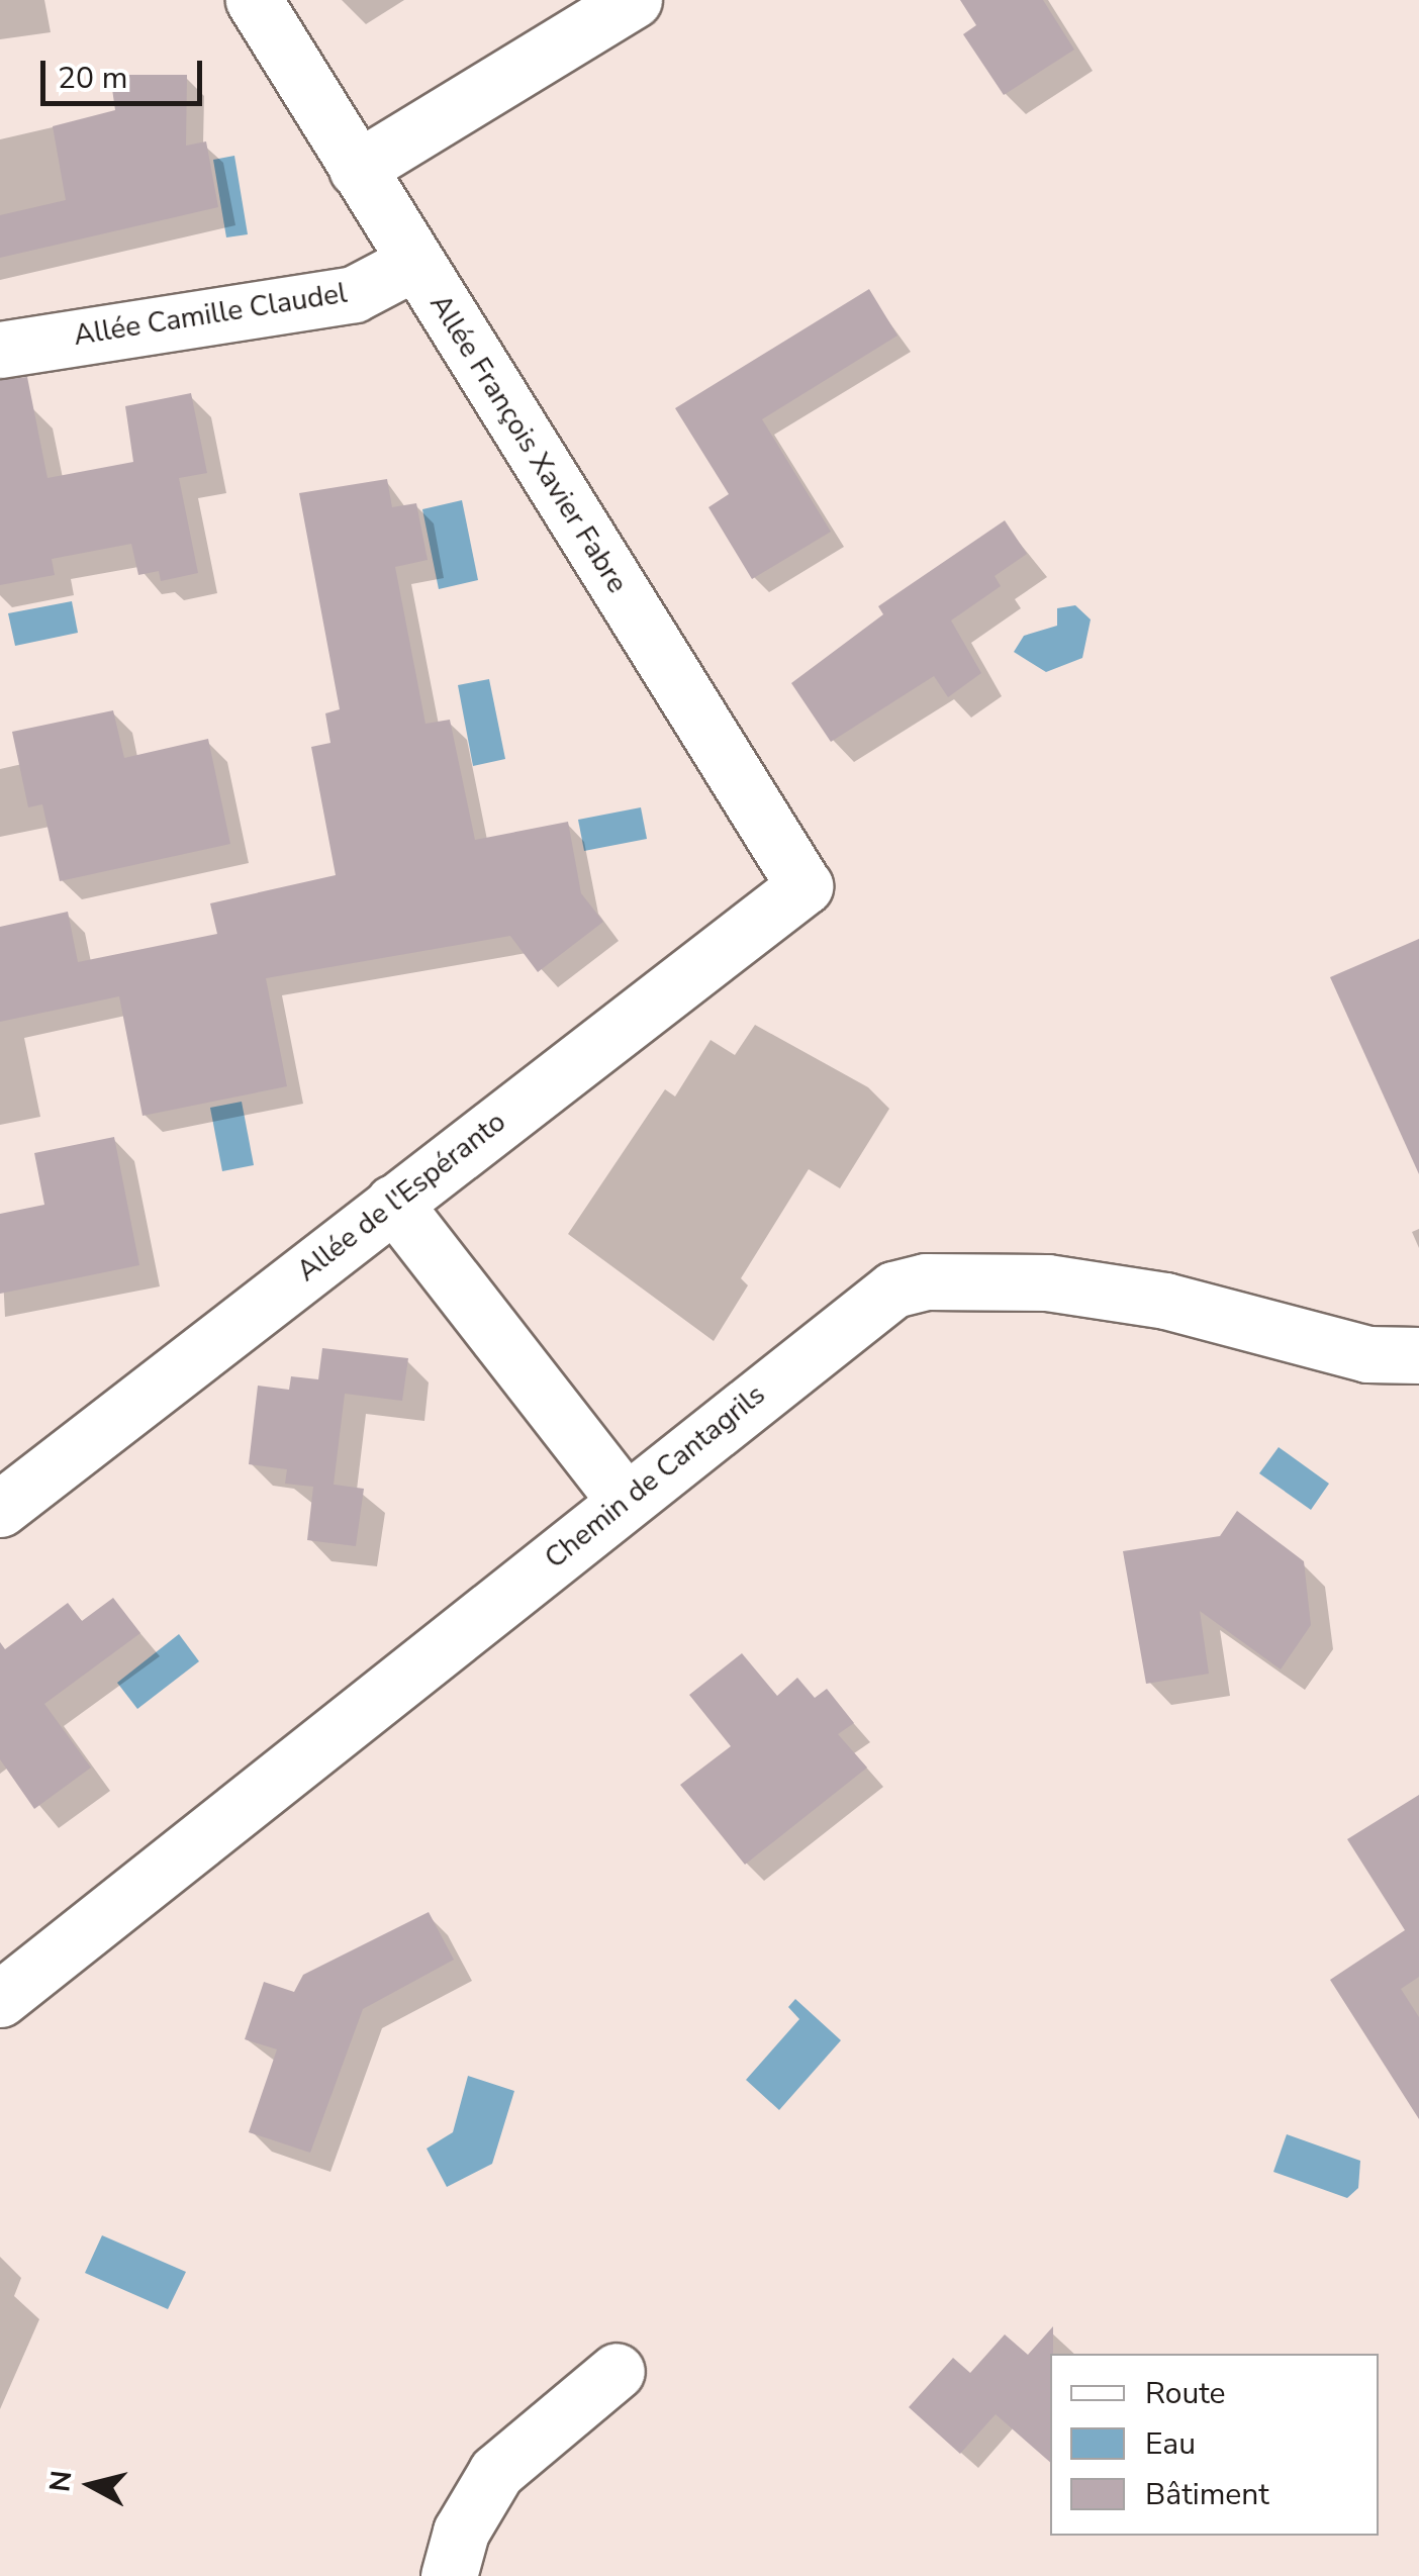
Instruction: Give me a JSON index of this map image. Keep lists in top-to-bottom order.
{
  "streets": {
    "street": [
      "Allée Camille Claudel",
      "Allée François Xavier Fabre",
      "Allée de l'Espéranto",
      "Chemin de Cantagrils"
    ]
  },
  "crossings": [
    ["Allée Camille Claudel", "Allée François Xavier Fabre"],
    ["Allée François Xavier Fabre", "Allée de l'Espéranto"]
  ],
  "legend": ["Route", "Eau", "Bâtiment"],
  "scale_bar": "20 m",
  "north": "left"
}
